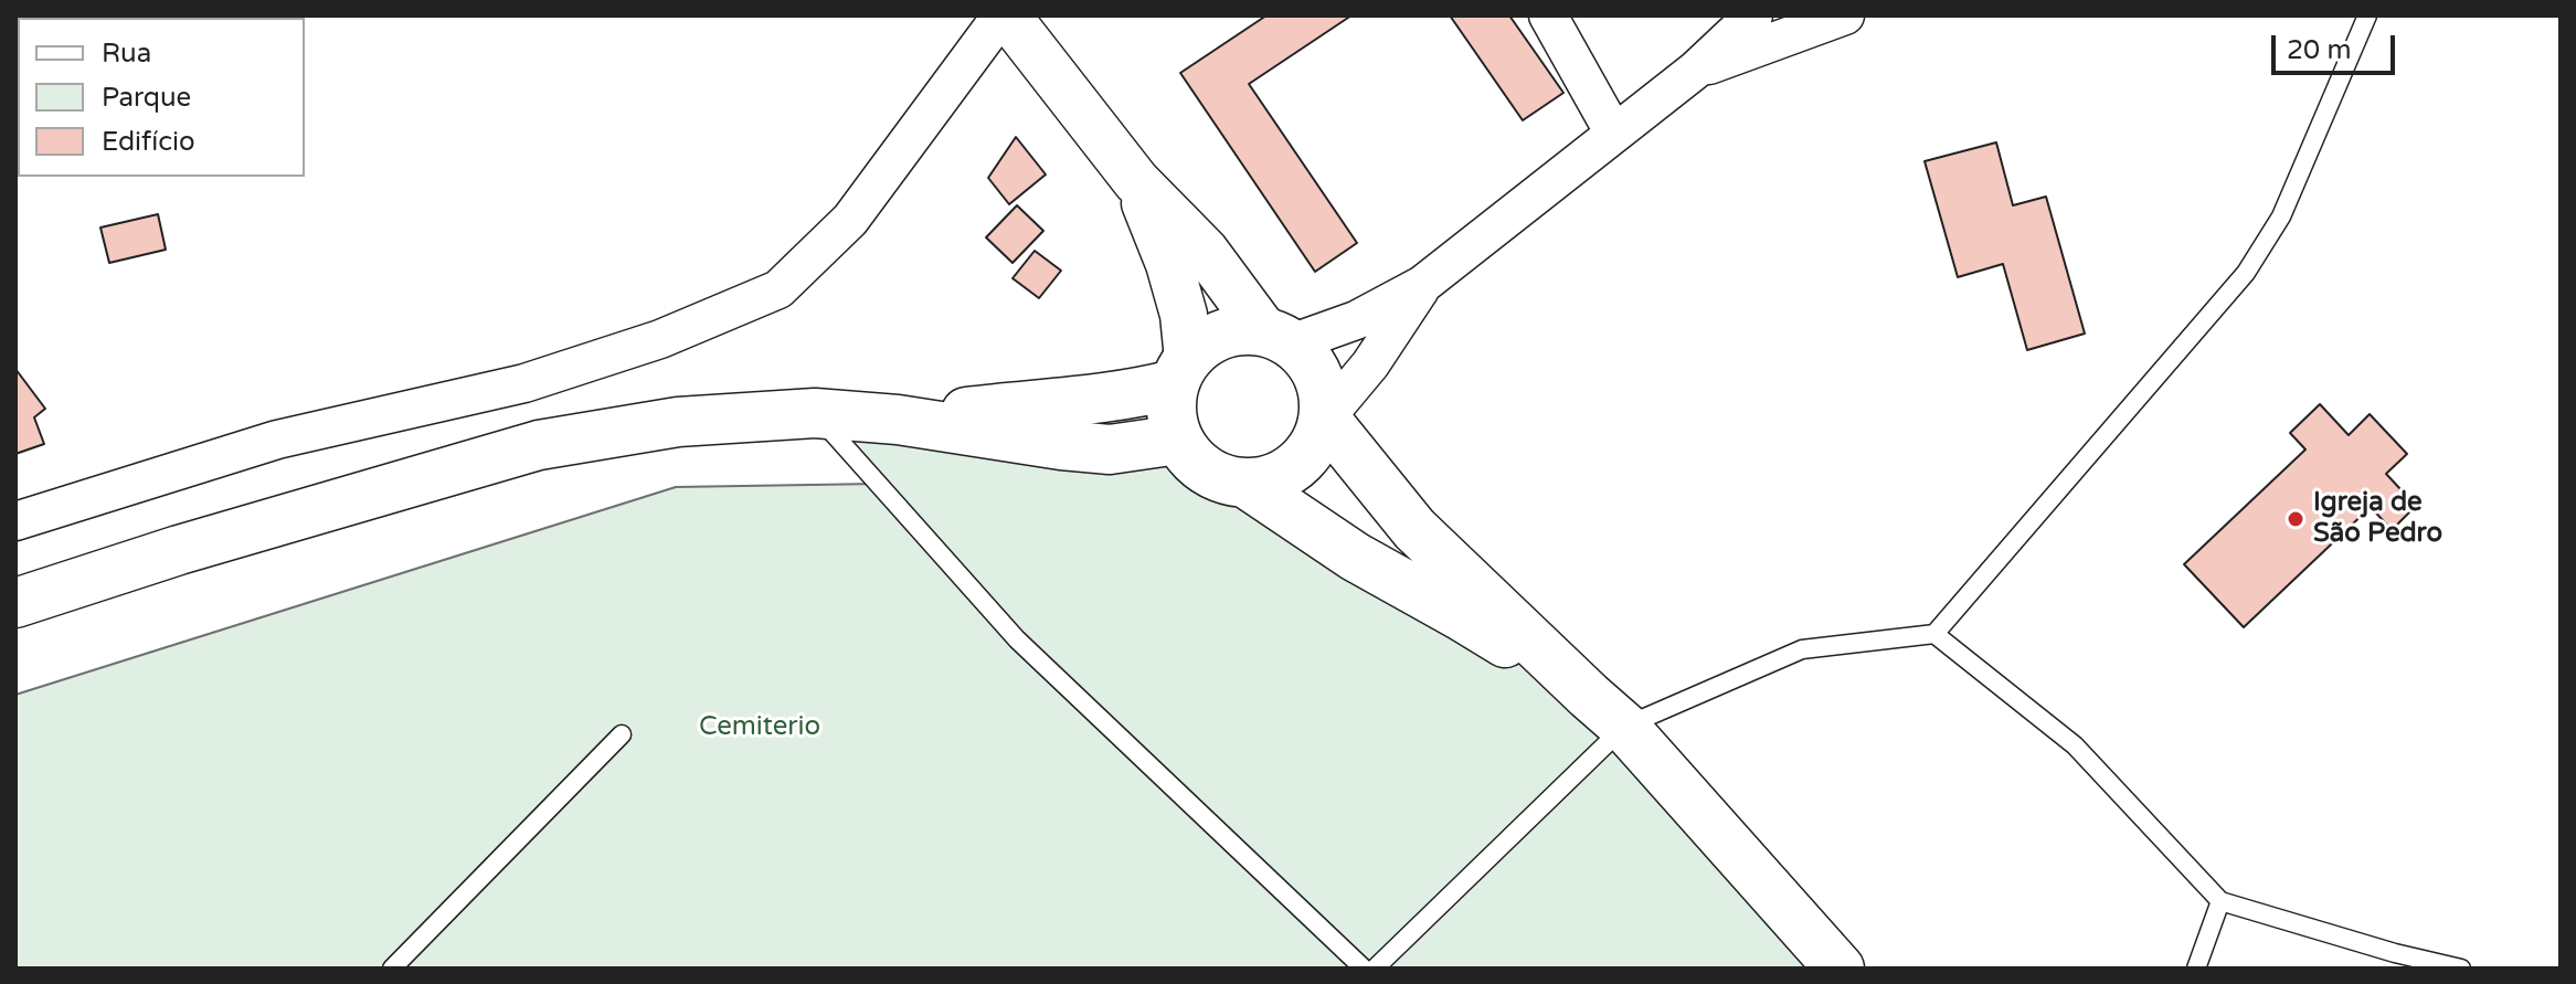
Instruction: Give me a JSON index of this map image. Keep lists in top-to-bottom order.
{
  "parks": ["Cemiterio"],
  "places": ["Igreja de São Pedro"],
  "legend": ["Rua", "Parque", "Edifício"],
  "scale_bar": "20 m"
}
